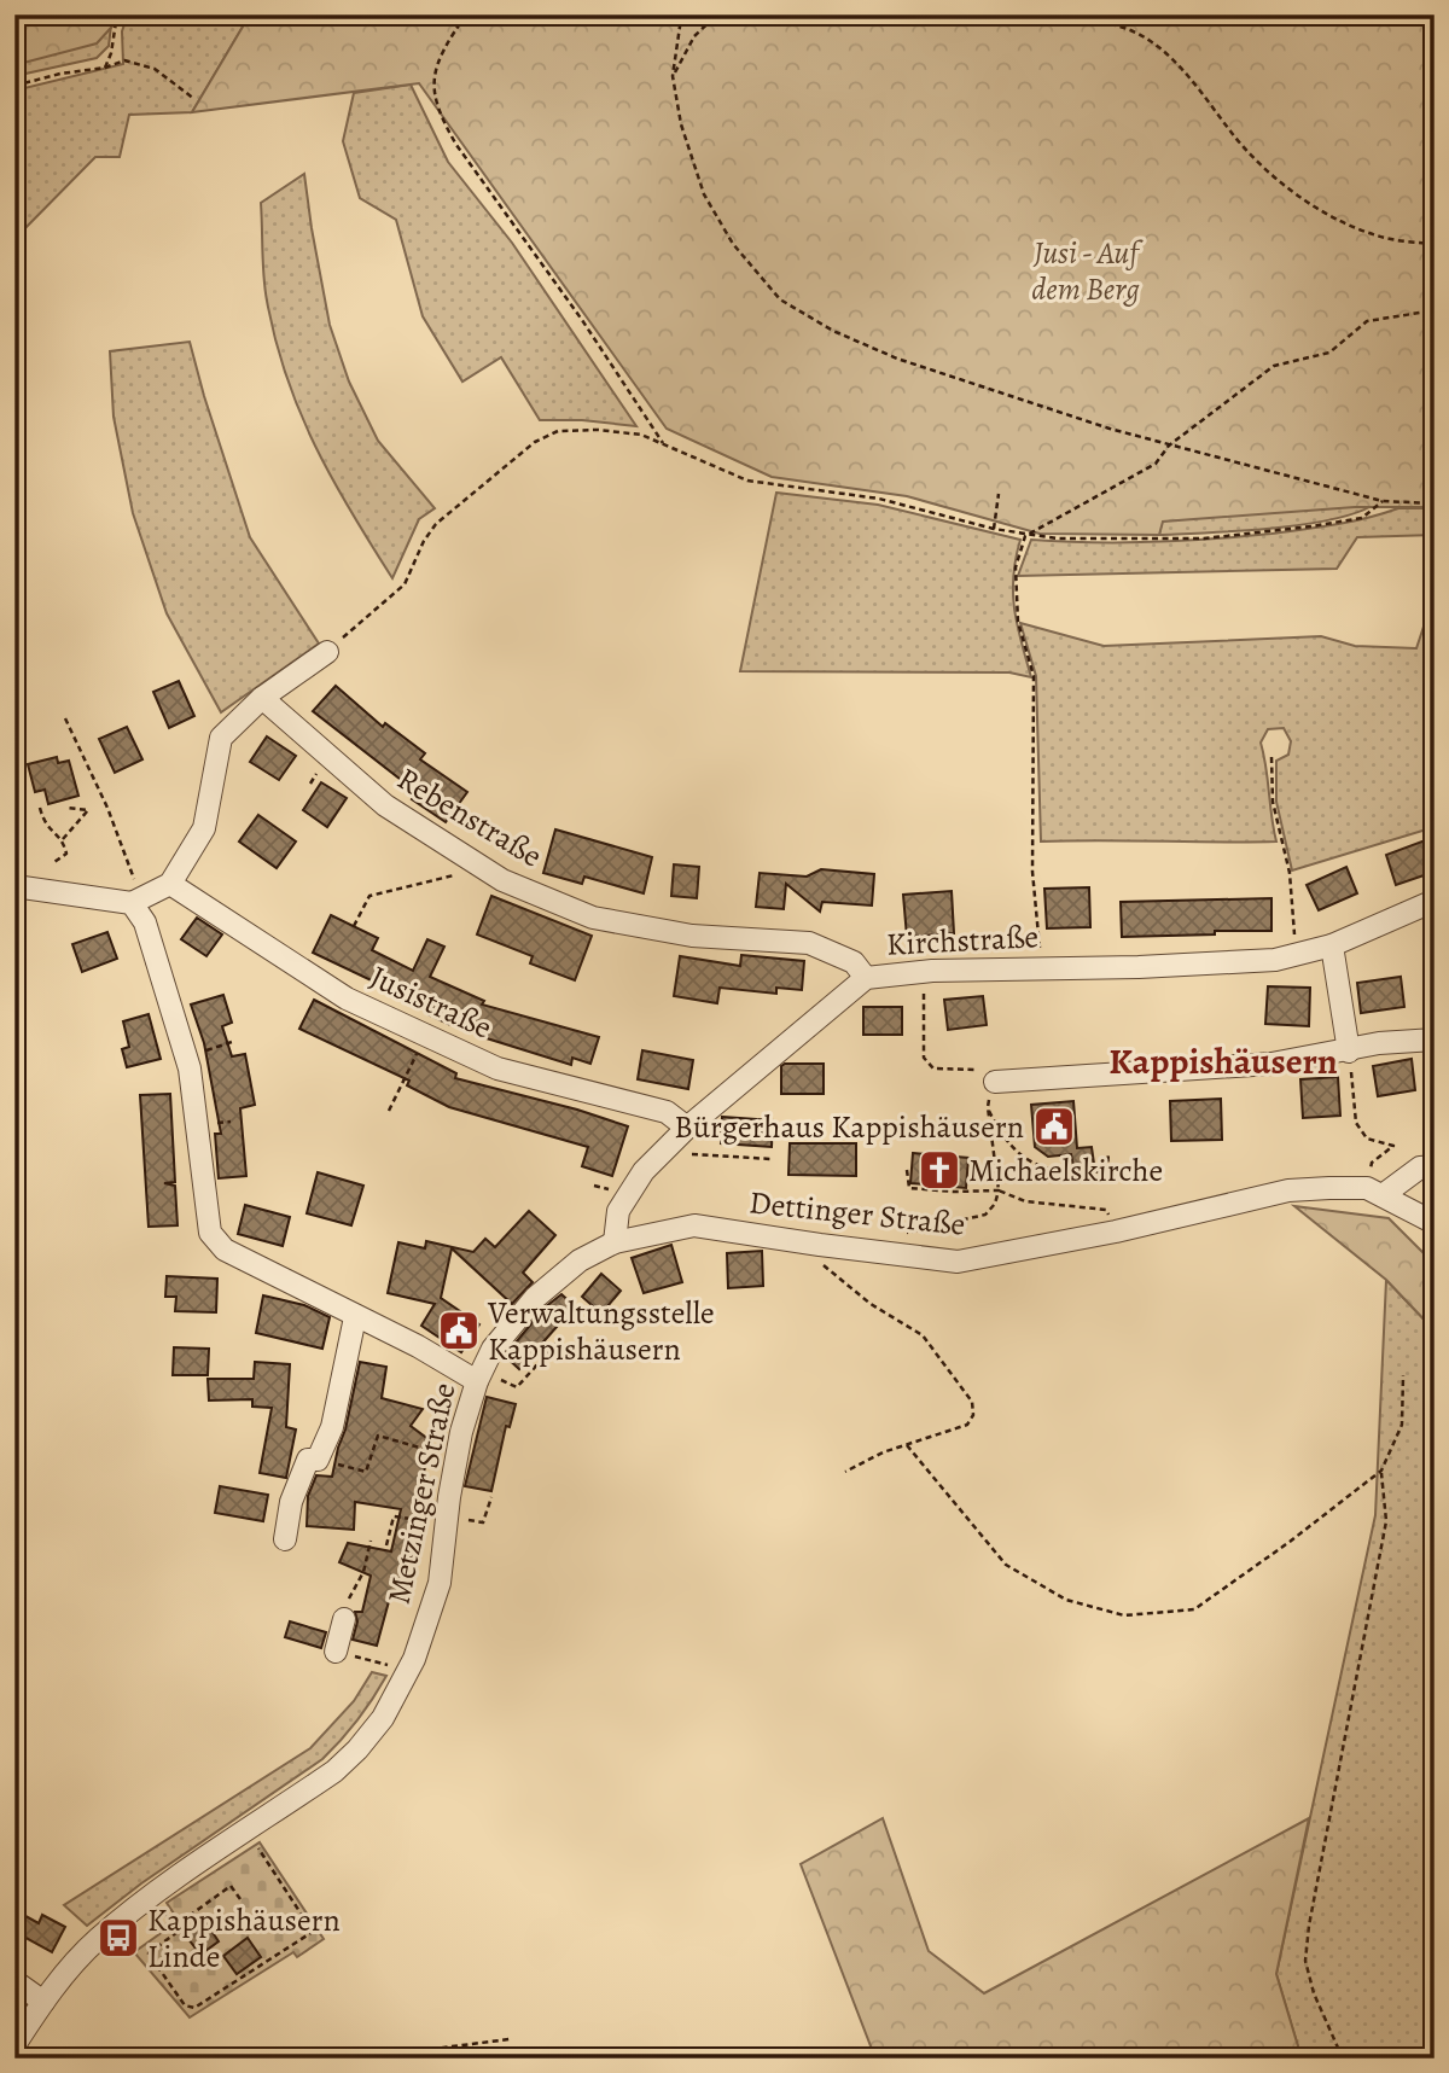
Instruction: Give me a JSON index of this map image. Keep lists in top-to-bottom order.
{
  "streets": {
    "street": [
      "Rebenstraße",
      "Kirchstraße",
      "Jusistraße",
      "Dettinger Straße",
      "Metzinger Straße"
    ]
  },
  "crossings": [
    ["Rebenstraße", "Kirchstraße"],
    ["Kirchstraße", "Jusistraße"],
    ["Kirchstraße", "Dettinger Straße"],
    ["Kirchstraße", "Metzinger Straße"],
    ["Dettinger Straße", "Metzinger Straße"]
  ],
  "districts": ["Kappishäusern"],
  "parks": ["Jusi - Auf dem Berg"],
  "places": {
    "public building": ["Bürgerhaus Kappishäusern", "Verwaltungsstelle Kappishäusern"],
    "church": ["Michaelskirche"],
    "bus stop": ["Kappishäusern Linde"]
  }
}
